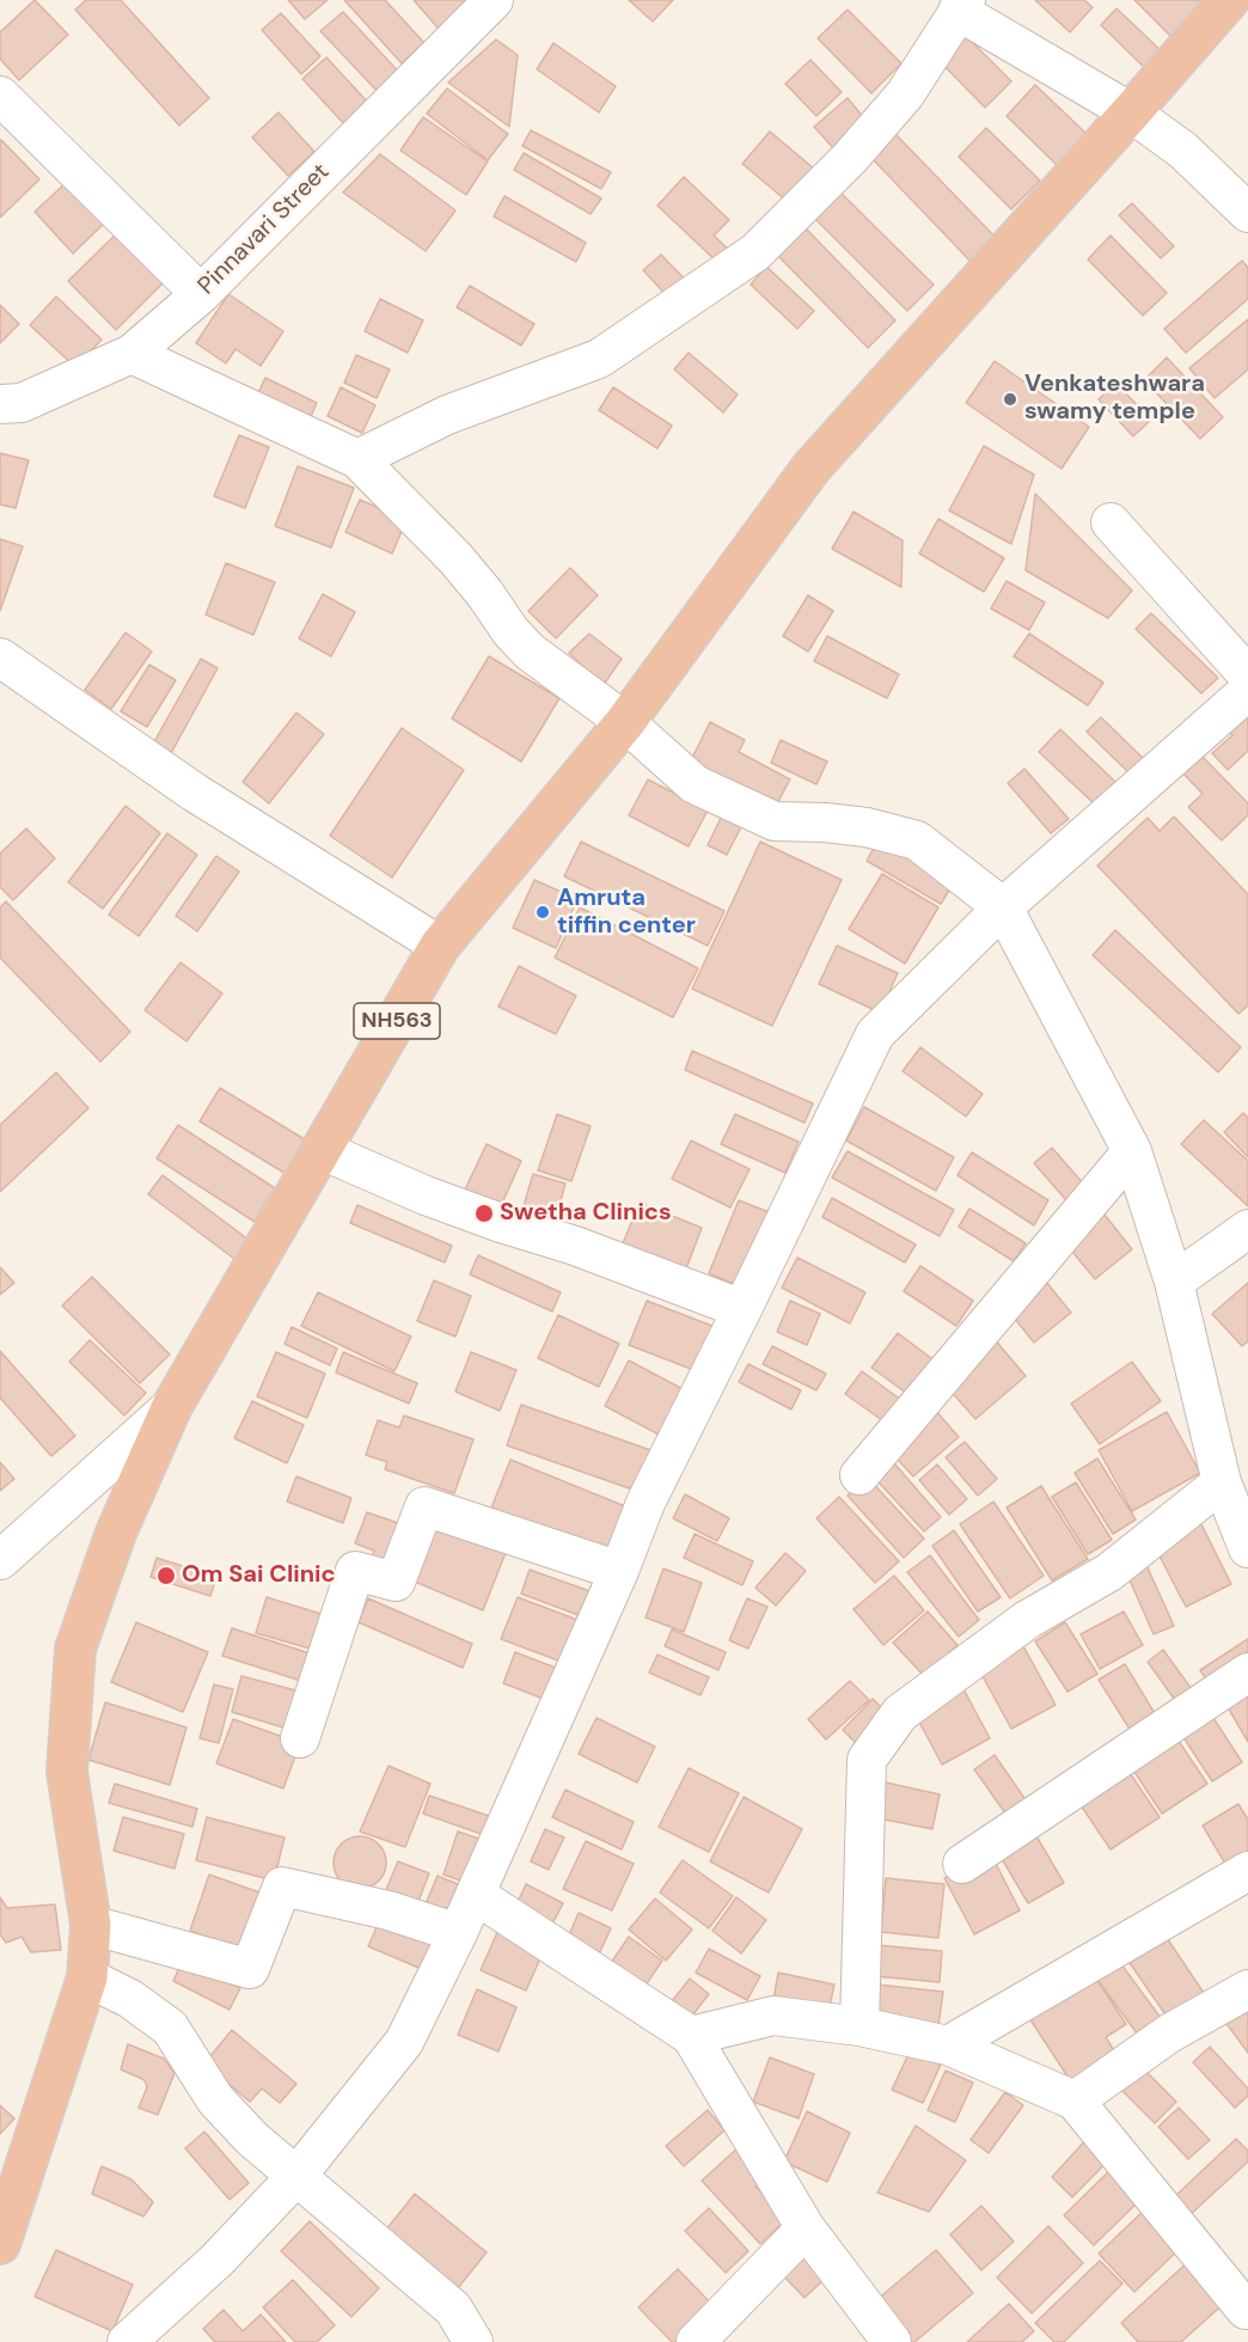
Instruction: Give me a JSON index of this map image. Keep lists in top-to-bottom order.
{
  "streets": {
    "highway": ["NH563"],
    "street": ["Pinnavari Street"]
  },
  "places": [
    "Venkateshwara swamy temple",
    "Amruta tiffin center",
    "Swetha Clinics",
    "Om Sai Clinic"
  ]
}
